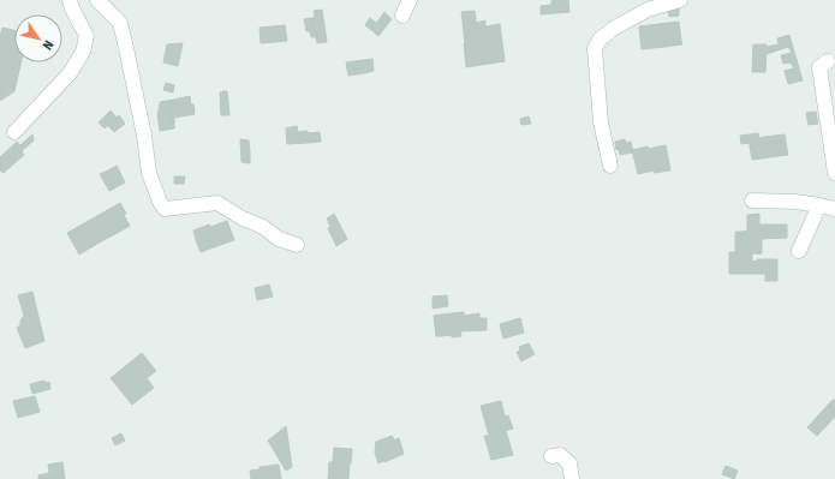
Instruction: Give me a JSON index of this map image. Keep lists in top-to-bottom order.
{
  "north": "bottom right"
}
